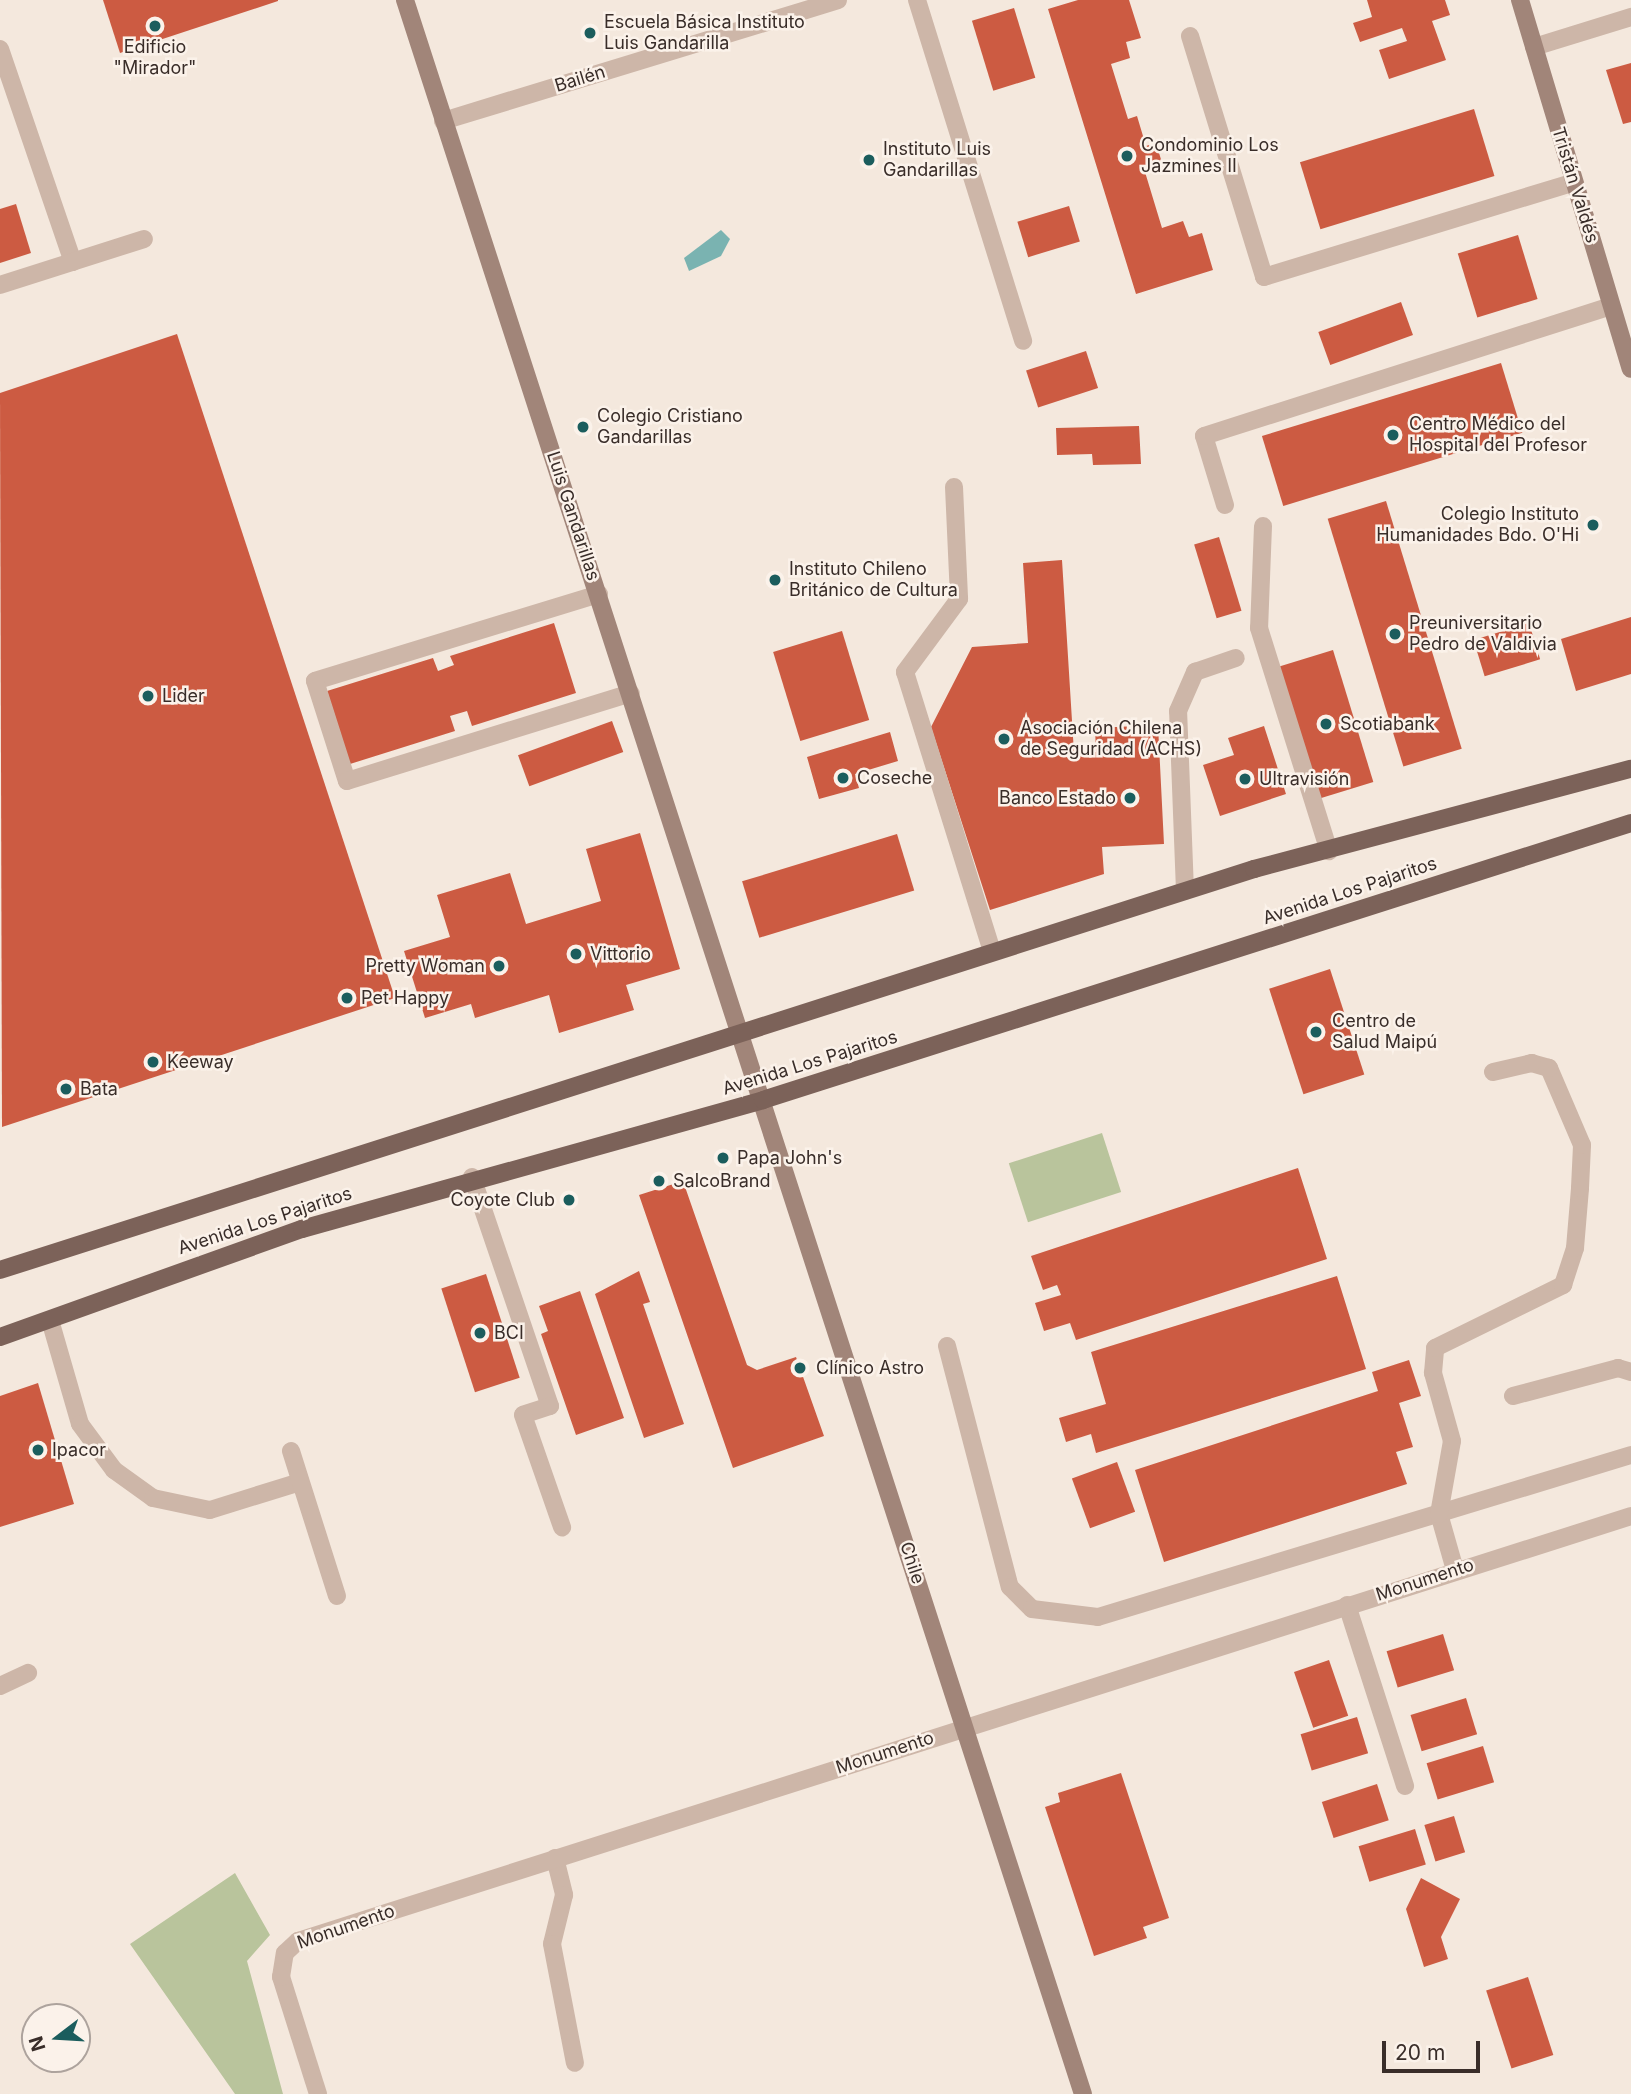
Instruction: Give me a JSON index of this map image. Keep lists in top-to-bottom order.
{
  "streets": {
    "main road": ["Avenida Los Pajaritos"],
    "street": [
      "Bailén",
      "Tristán Valdés",
      "Luis Gandarillas",
      "Chile",
      "Monumento"
    ]
  },
  "crossings": [
    ["Bailén", "Luis Gandarillas"],
    ["Luis Gandarillas", "Avenida Los Pajaritos"],
    ["Luis Gandarillas", "Chile"],
    ["Avenida Los Pajaritos", "Chile"],
    ["Chile", "Monumento"]
  ],
  "places": [
    "Edificio \"Mirador\"",
    "Escuela Básica Instituto Luis Gandarilla",
    "Condominio Los Jazmines II",
    "Instituto Luis Gandarillas",
    "Colegio Cristiano Gandarillas",
    "Centro Médico del Hospital del Profesor",
    "Colegio Instituto Humanidades Bdo. O'Hi",
    "Instituto Chileno Británico de Cultura",
    "Preuniversitario Pedro de Valdivia",
    "Lider",
    "Scotiabank",
    "Asociación Chilena de Seguridad (ACHS)",
    "Coseche",
    "Ultravisión",
    "Banco Estado",
    "Vittorio",
    "Pretty Woman",
    "Pet Happy",
    "Centro de Salud Maipú",
    "Keeway",
    "Bata",
    "Papa John's",
    "SalcoBrand",
    "Coyote Club",
    "BCI",
    "Clínico Astro",
    "Ipacor"
  ],
  "scale_bar": "20 m",
  "north": "left"
}
